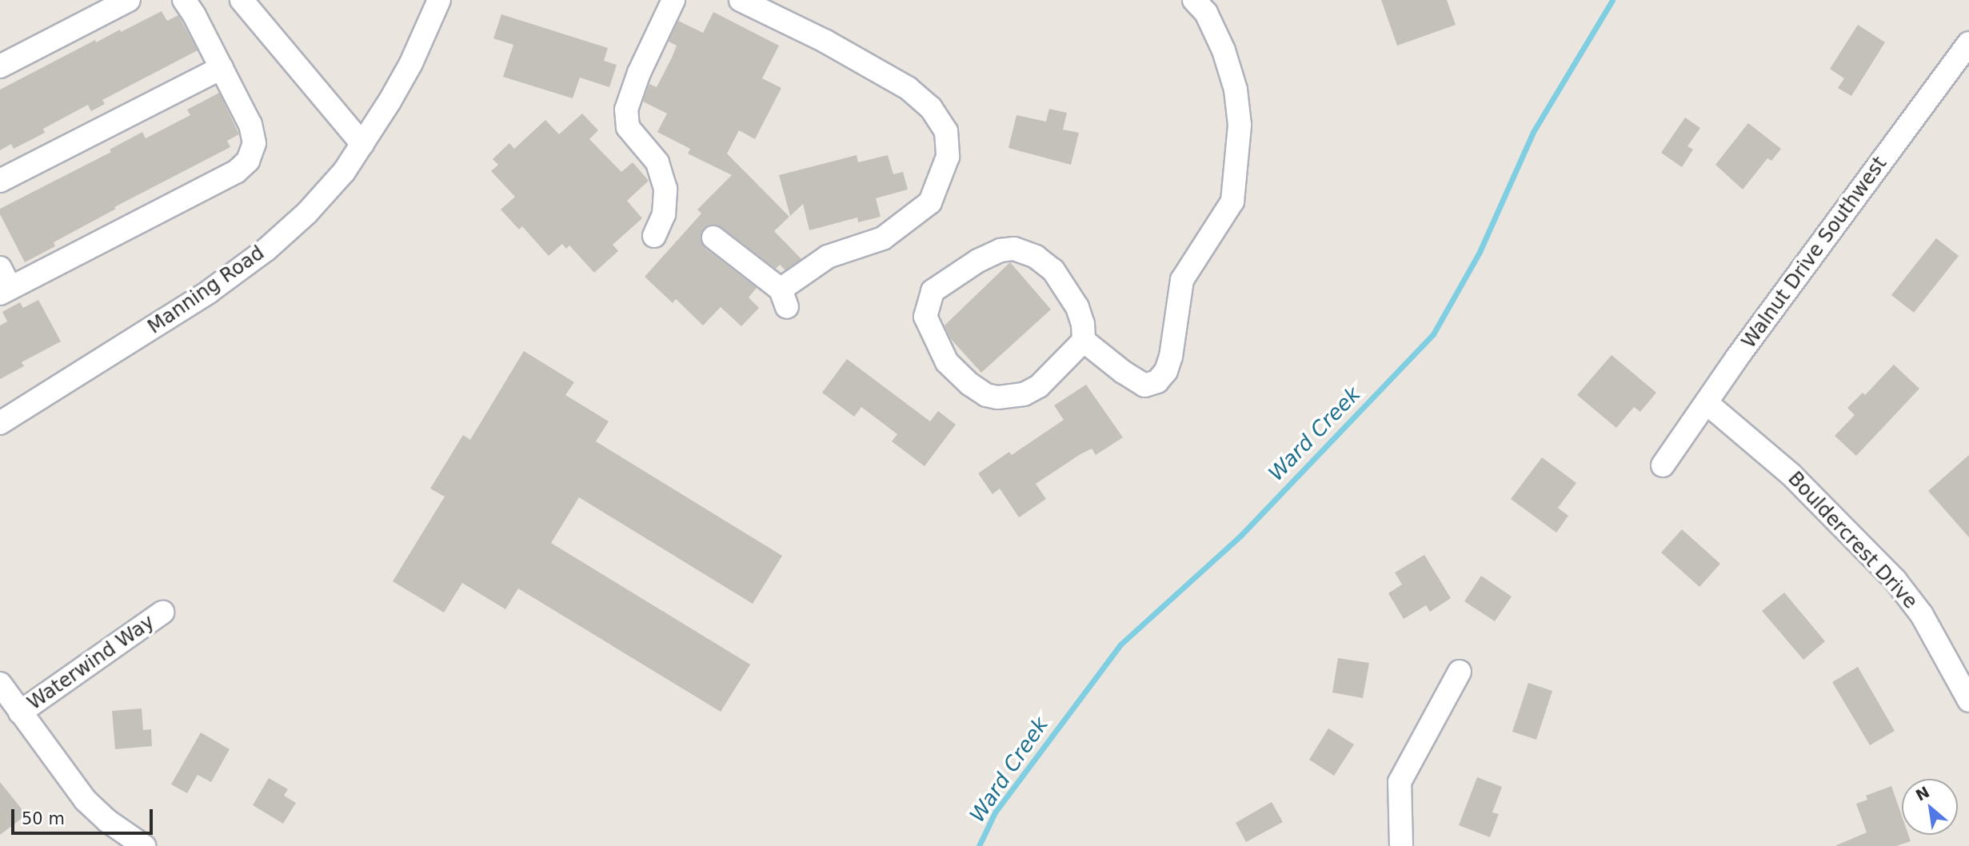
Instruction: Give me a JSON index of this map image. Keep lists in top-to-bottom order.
{
  "streets": {
    "street": [
      "Walnut Drive Southwest",
      "Manning Road",
      "Bouldercrest Drive",
      "Waterwind Way"
    ]
  },
  "crossings": [
    ["Walnut Drive Southwest", "Bouldercrest Drive"]
  ],
  "water": ["Ward Creek"],
  "scale_bar": "50 m",
  "north": "top left"
}
